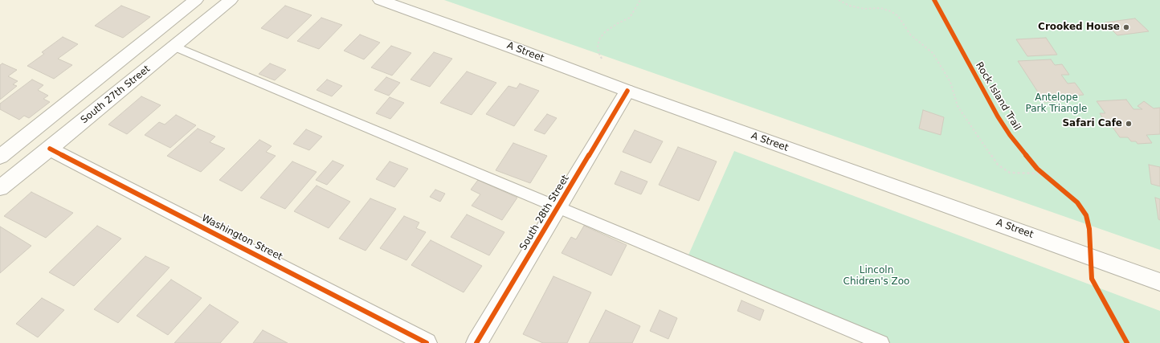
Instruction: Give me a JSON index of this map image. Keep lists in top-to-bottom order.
{
  "streets": {
    "main road": [
      "A Street",
      "South 27th Street",
      "South 28th Street",
      "Washington Street"
    ],
    "cycle path": ["Rock Island Trail"]
  },
  "crossings": [
    ["A Street", "South 28th Street"],
    ["South 27th Street", "Washington Street"]
  ],
  "parks": ["Antelope Park Triangle", "Lincoln Chidren's Zoo"],
  "places": ["Crooked House", "Safari Cafe"]
}
